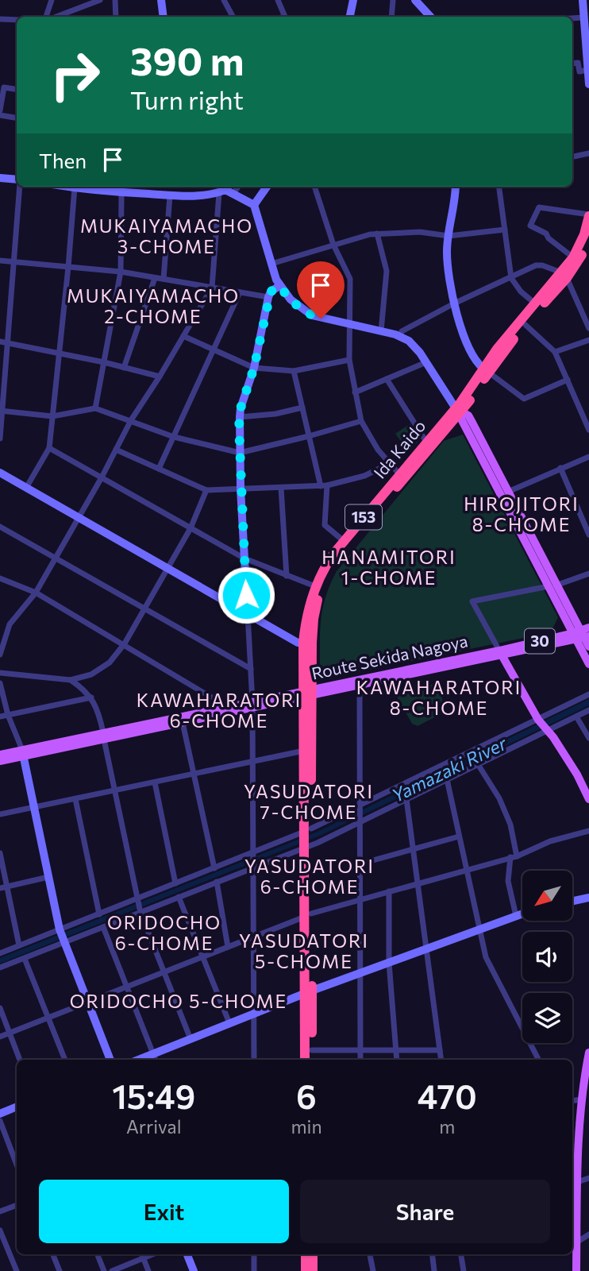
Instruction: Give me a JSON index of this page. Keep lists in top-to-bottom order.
{
  "streets": {
    "highway": ["Ida Kaido", "153"],
    "main road": ["30", "Route Sekida Nagoya"]
  },
  "crossings": [
    ["Ida Kaido", "Route Sekida Nagoya"]
  ],
  "districts": [
    "MUKAIYAMACHO 3-CHOME",
    "MUKAIYAMACHO 2-CHOME",
    "HIROJITORI 8-CHOME",
    "HANAMITORI 1-CHOME",
    "KAWAHARATORI 8-CHOME",
    "KAWAHARATORI 6-CHOME",
    "YASUDATORI 7-CHOME",
    "YASUDATORI 6-CHOME",
    "ORIDOCHO 6-CHOME",
    "YASUDATORI 5-CHOME",
    "ORIDOCHO 5-CHOME"
  ],
  "water": ["Yamazaki River"],
  "north": "bottom left",
  "page": {
    "turn": ["390 m", "Turn right"],
    "then": "Then",
    "eta": [
      "15:49",
      "Arrival",
      "6",
      "min",
      "470",
      "m"
    ],
    "buttons": ["Exit", "Share"]
  }
}
